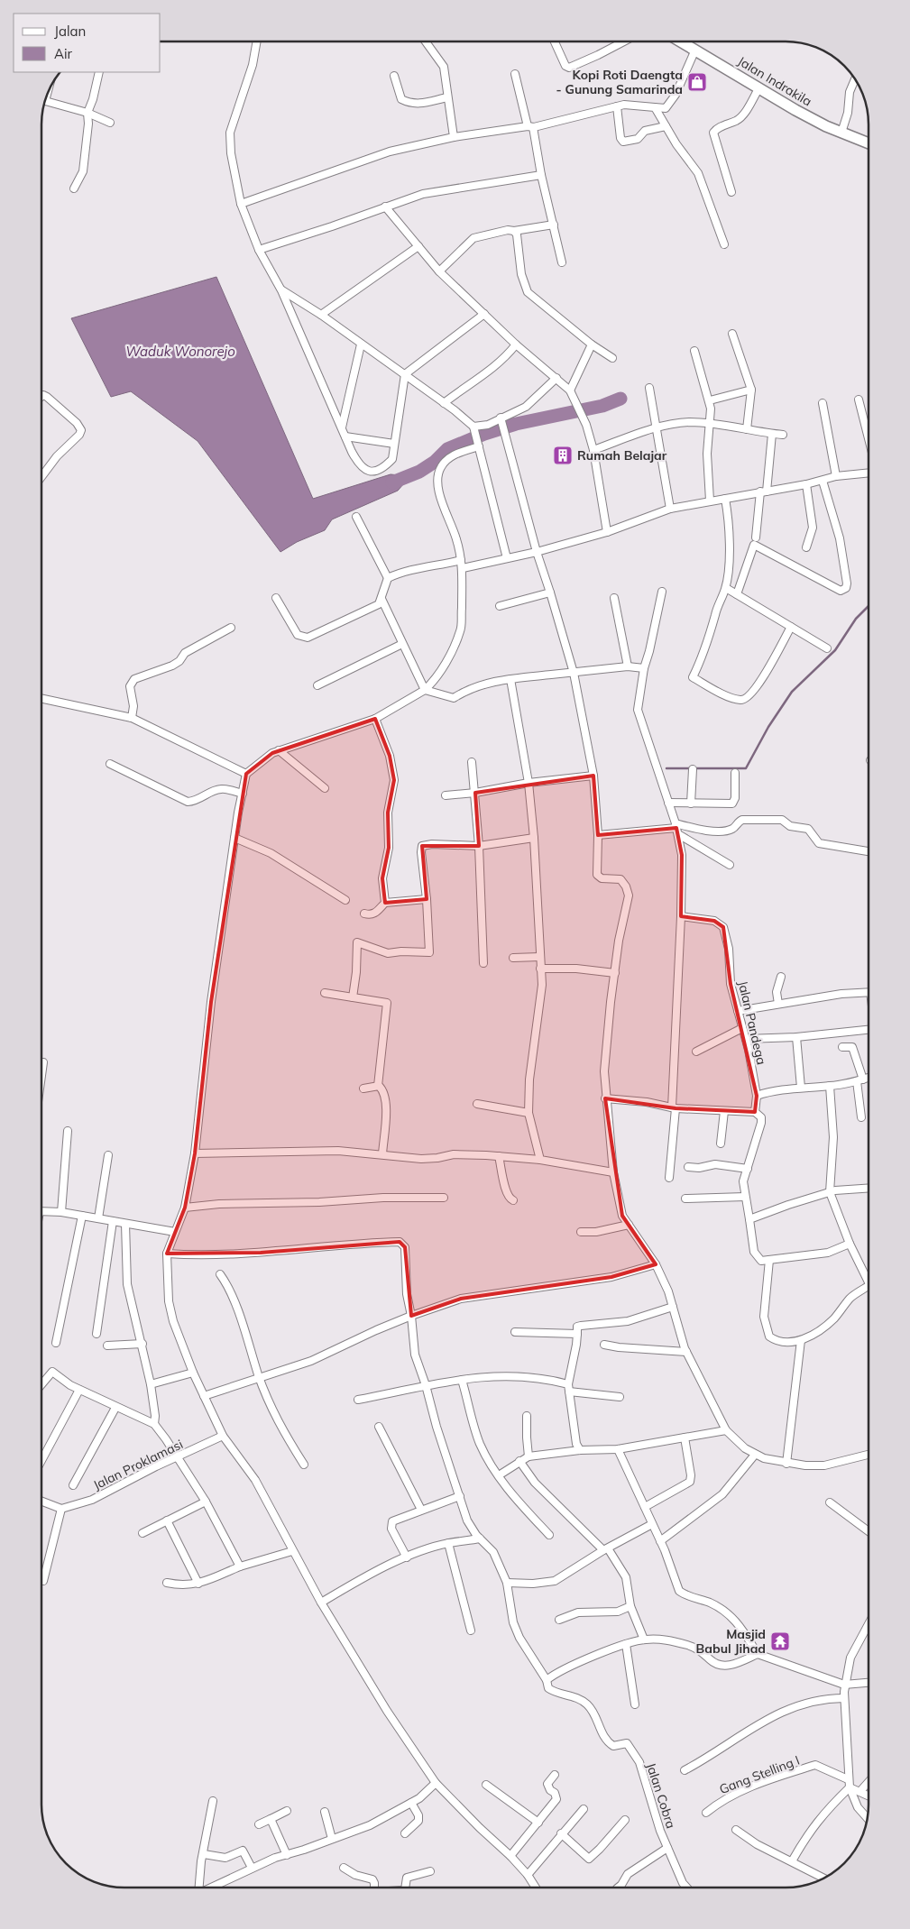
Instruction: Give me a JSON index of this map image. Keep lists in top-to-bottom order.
{
  "streets": {
    "street": [
      "Jalan Indrakila",
      "Jalan Pandega",
      "Jalan Proklamasi",
      "Gang Stelling I",
      "Jalan Cobra"
    ]
  },
  "water": ["Waduk Wonorejo"],
  "places": {
    "shop": ["Kopi Roti Daengta - Gunung Samarinda"],
    "building": ["Rumah Belajar"],
    "temple": ["Masjid Babul Jihad"]
  },
  "legend": ["Jalan", "Air"]
}
